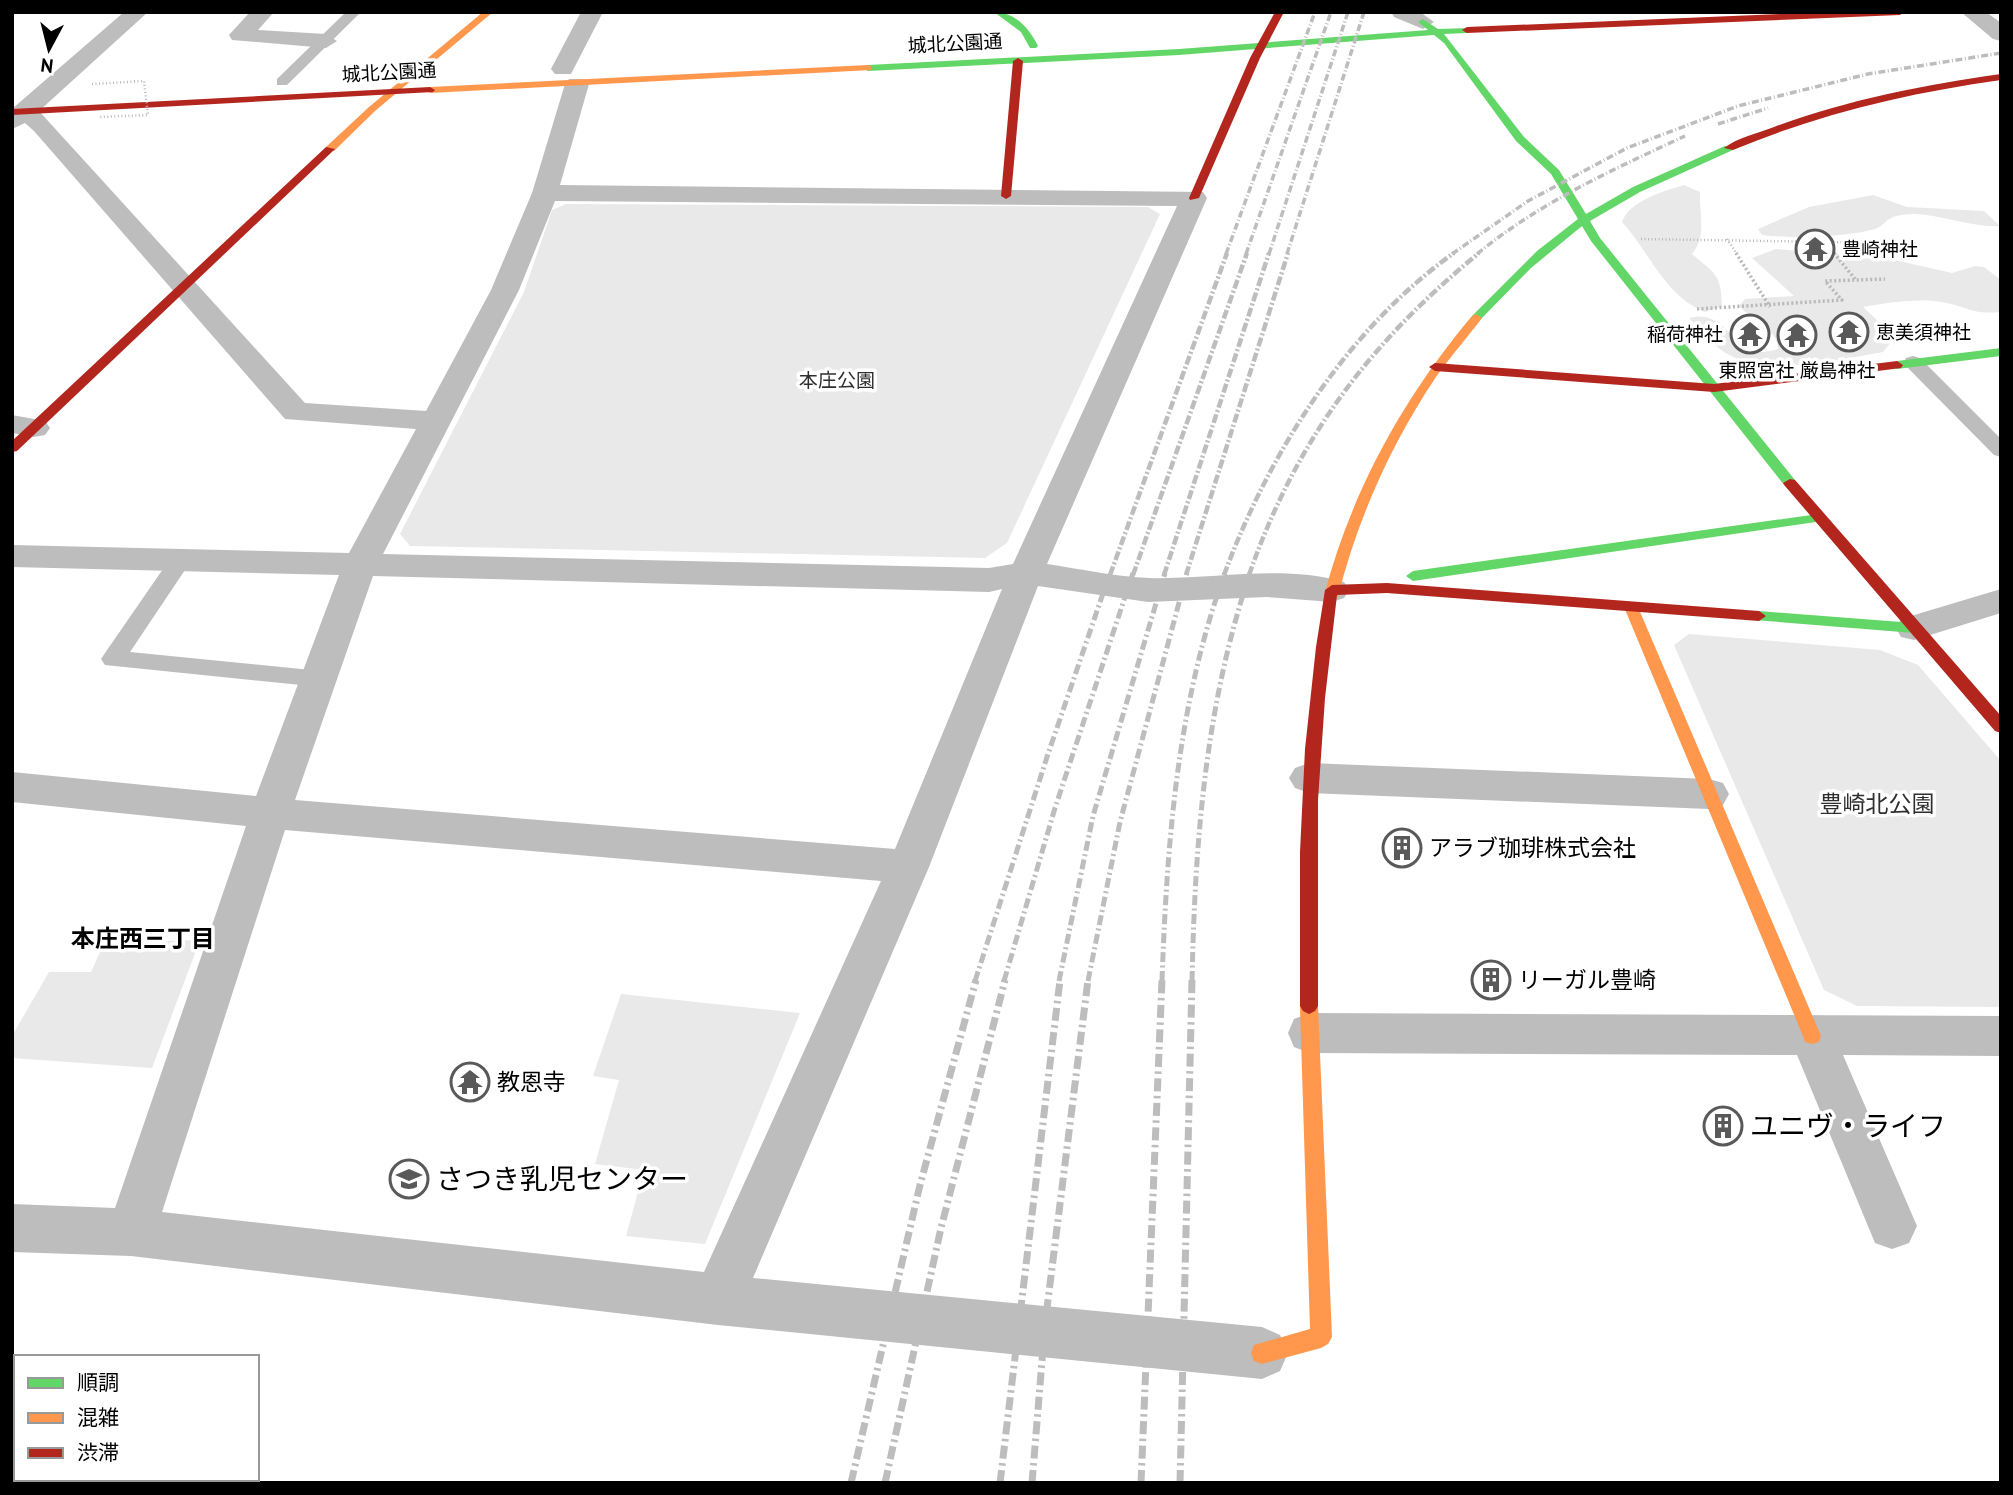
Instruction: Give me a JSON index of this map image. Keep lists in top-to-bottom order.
{
  "streets": {
    "street": ["城北公園通"]
  },
  "districts": ["本庄西三丁目"],
  "parks": ["本庄公園", "豊崎北公園"],
  "places": {
    "temple": [
      "豊崎神社",
      "恵美須神社",
      "稲荷神社",
      "東照宮社 厳島神社",
      "教恩寺"
    ],
    "building": ["アラブ珈琲株式会社", "リーガル豊崎", "ユニヴ・ライフ"],
    "school or university": ["さつき乳児センター"]
  },
  "legend": ["順調", "混雑", "渋滞"],
  "north": "bottom"
}
